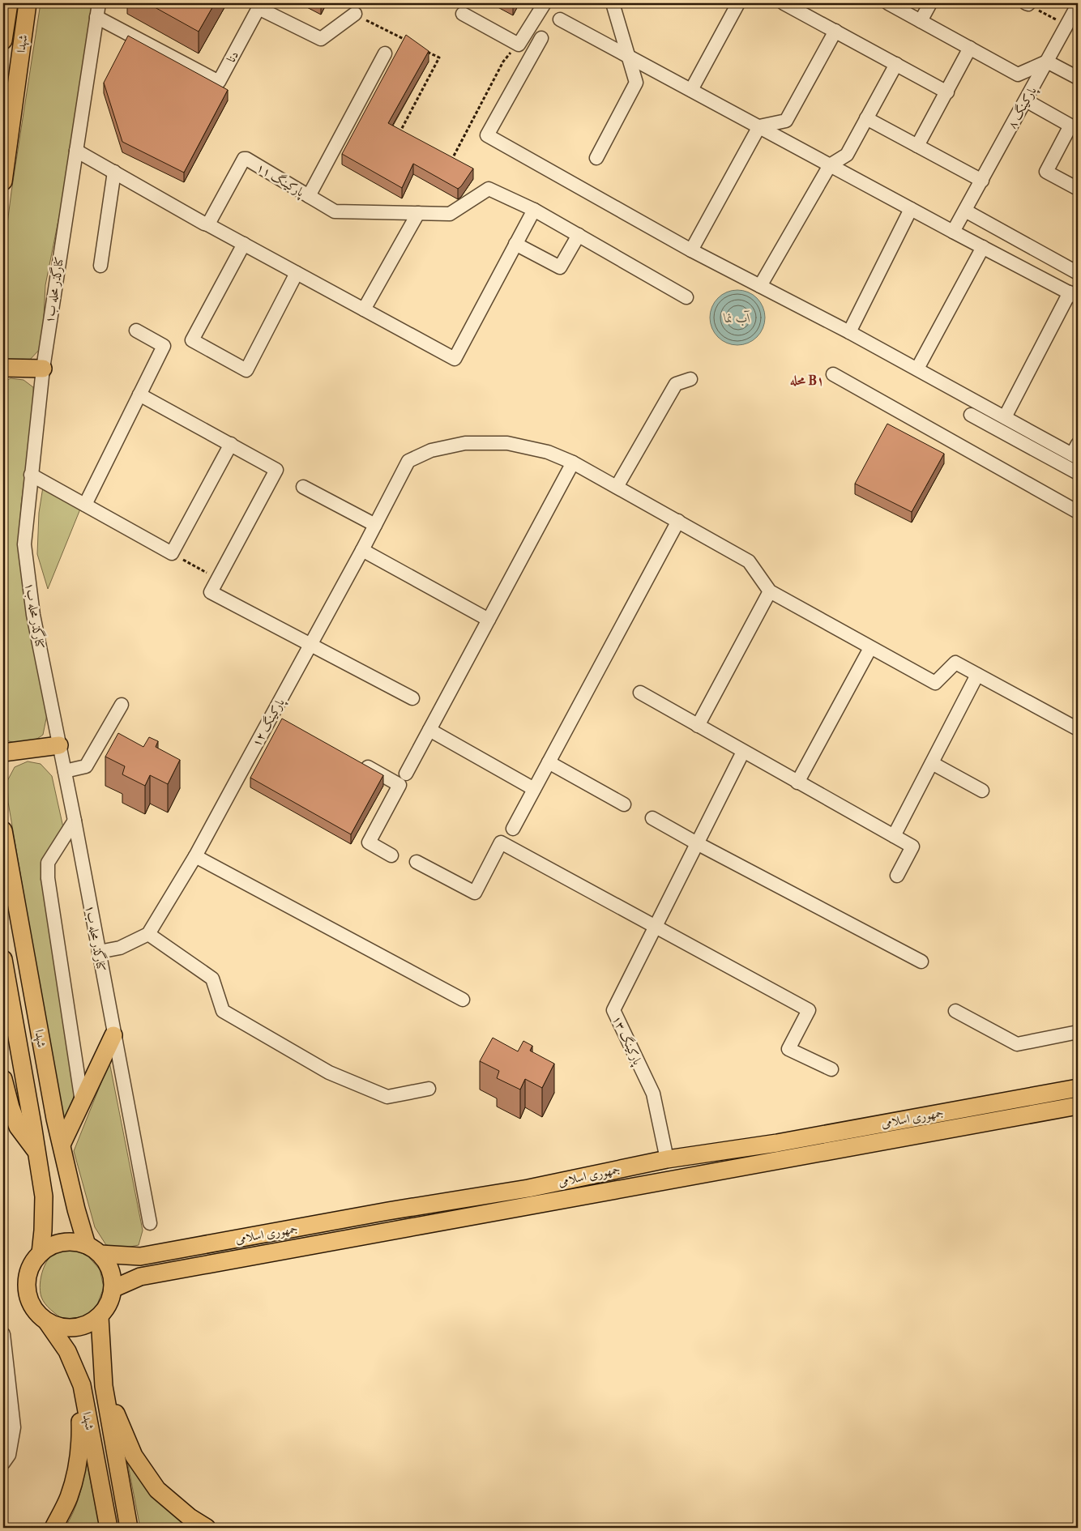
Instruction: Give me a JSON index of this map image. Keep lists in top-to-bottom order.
{
  "streets": {
    "main road": ["شهدا", "جمهوری اسلامی"],
    "street": [
      "دنا",
      "پارکینگ ۸",
      "پارکینگ ۱۱",
      "کنارگذر محله ب۱",
      "پارکینگ ۱۲",
      "پارکینگ ۱۳"
    ]
  },
  "crossings": [
    ["شهدا", "جمهوری اسلامی"],
    ["دنا", "کنارگذر محله ب۱"],
    ["پارکینگ ۱۳", "جمهوری اسلامی"]
  ],
  "districts": ["محله B۱"],
  "water": ["آب نما"]
}
